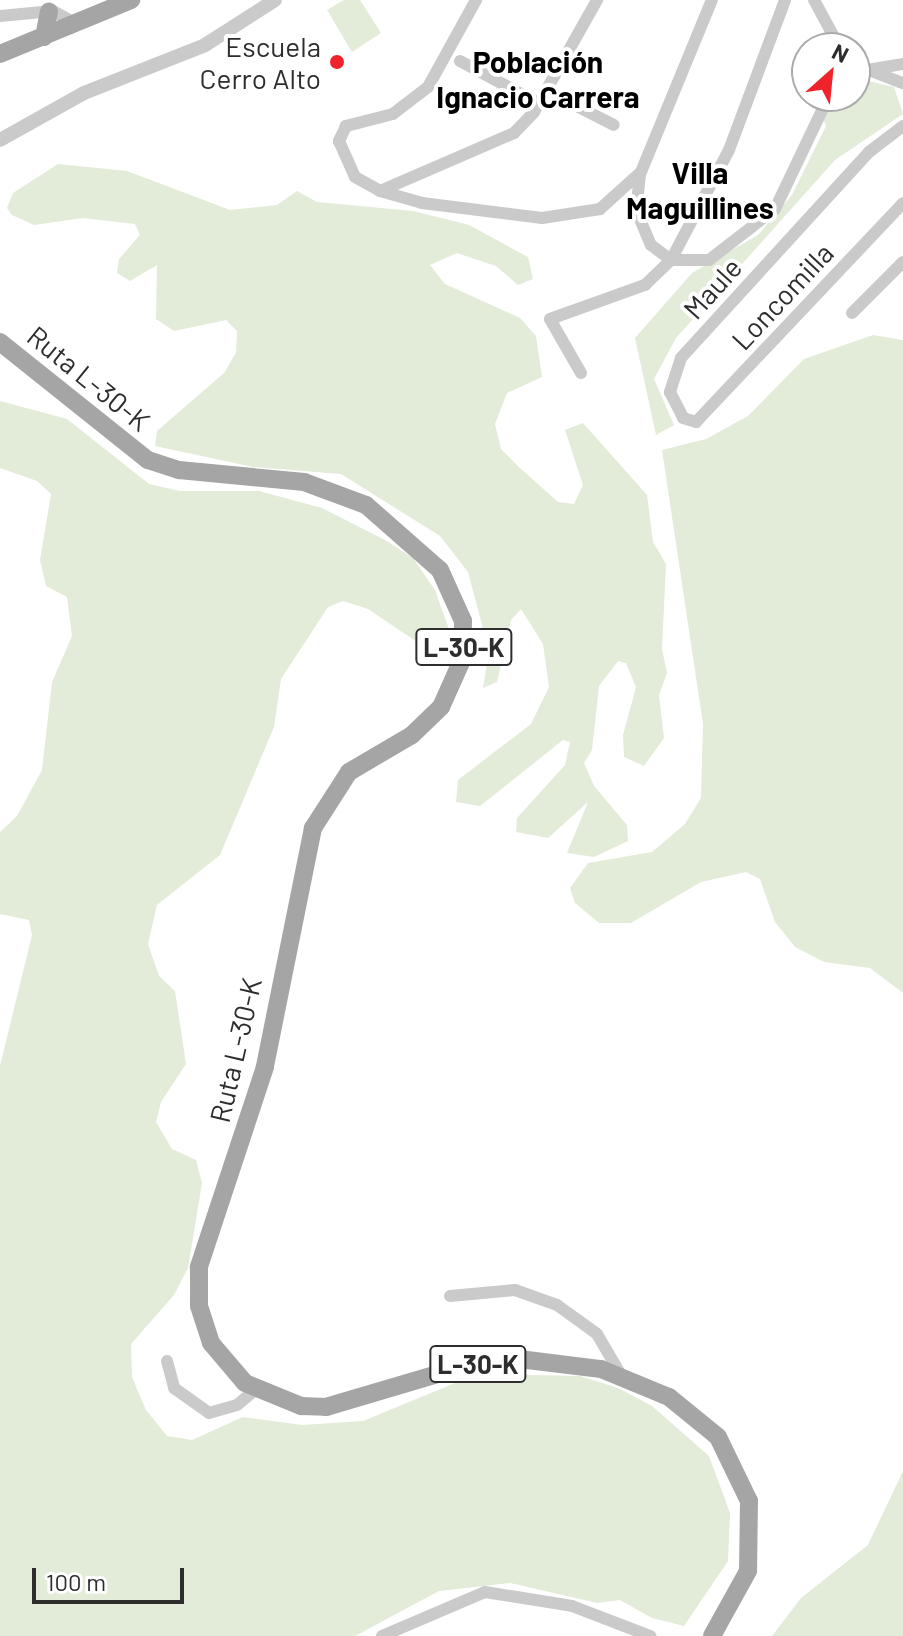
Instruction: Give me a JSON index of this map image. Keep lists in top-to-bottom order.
{
  "streets": {
    "main road": ["Ruta L-30-K", "L-30-K"],
    "street": ["Maule", "Loncomilla"]
  },
  "crossings": [
    ["Maule", "Loncomilla"]
  ],
  "districts": ["Población Ignacio Carrera", "Villa Maguillines"],
  "places": ["Escuela Cerro Alto"],
  "scale_bar": "100 m",
  "north": "top right"
}
